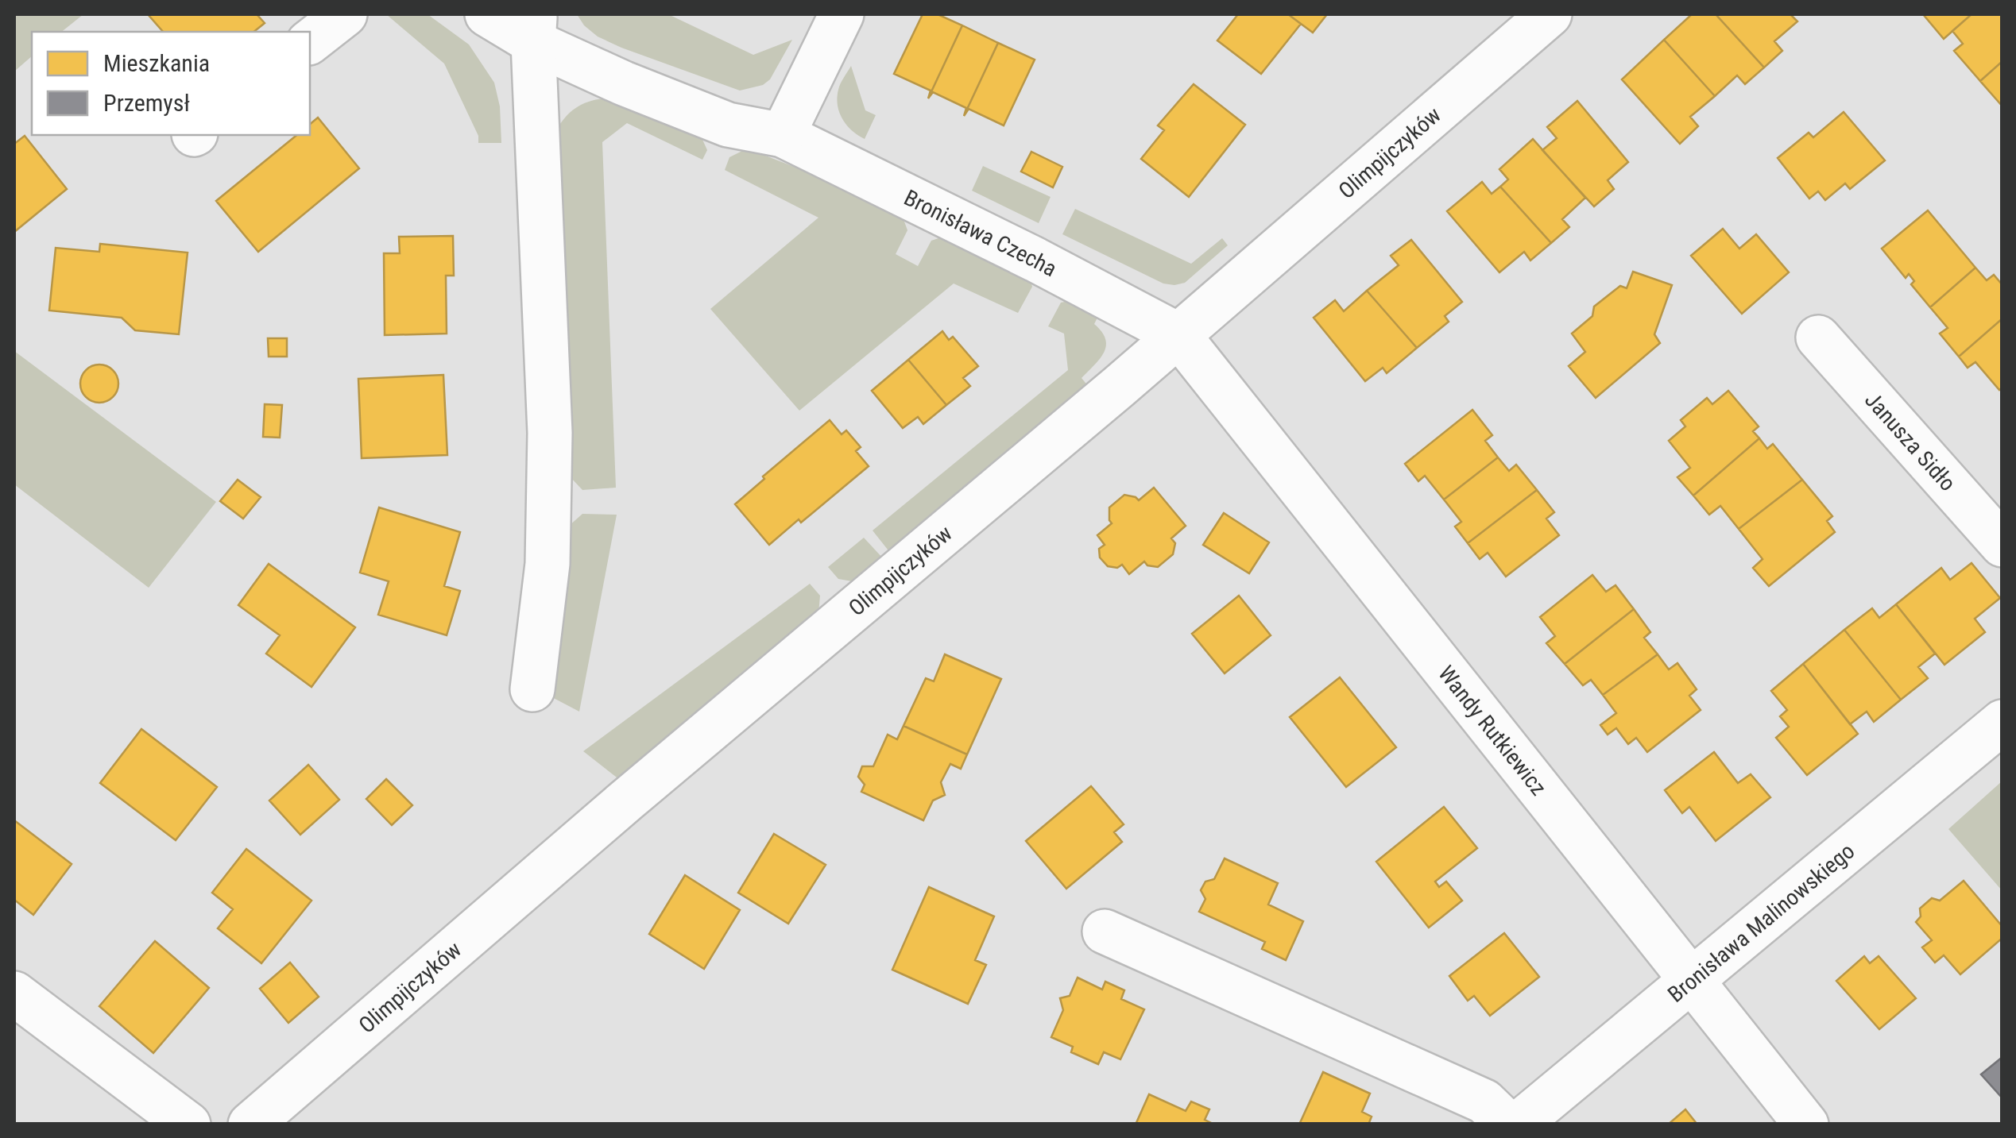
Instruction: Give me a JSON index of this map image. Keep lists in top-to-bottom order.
{
  "streets": {
    "street": [
      "Olimpijczyków",
      "Bronisława Czecha",
      "Janusza Sidło",
      "Wandy Rutkiewicz",
      "Bronisława Malinowskiego"
    ]
  },
  "crossings": [
    ["Olimpijczyków", "Bronisława Czecha"],
    ["Olimpijczyków", "Wandy Rutkiewicz"],
    ["Bronisława Czecha", "Wandy Rutkiewicz"],
    ["Wandy Rutkiewicz", "Bronisława Malinowskiego"]
  ],
  "legend": ["Mieszkania", "Przemysł"]
}
